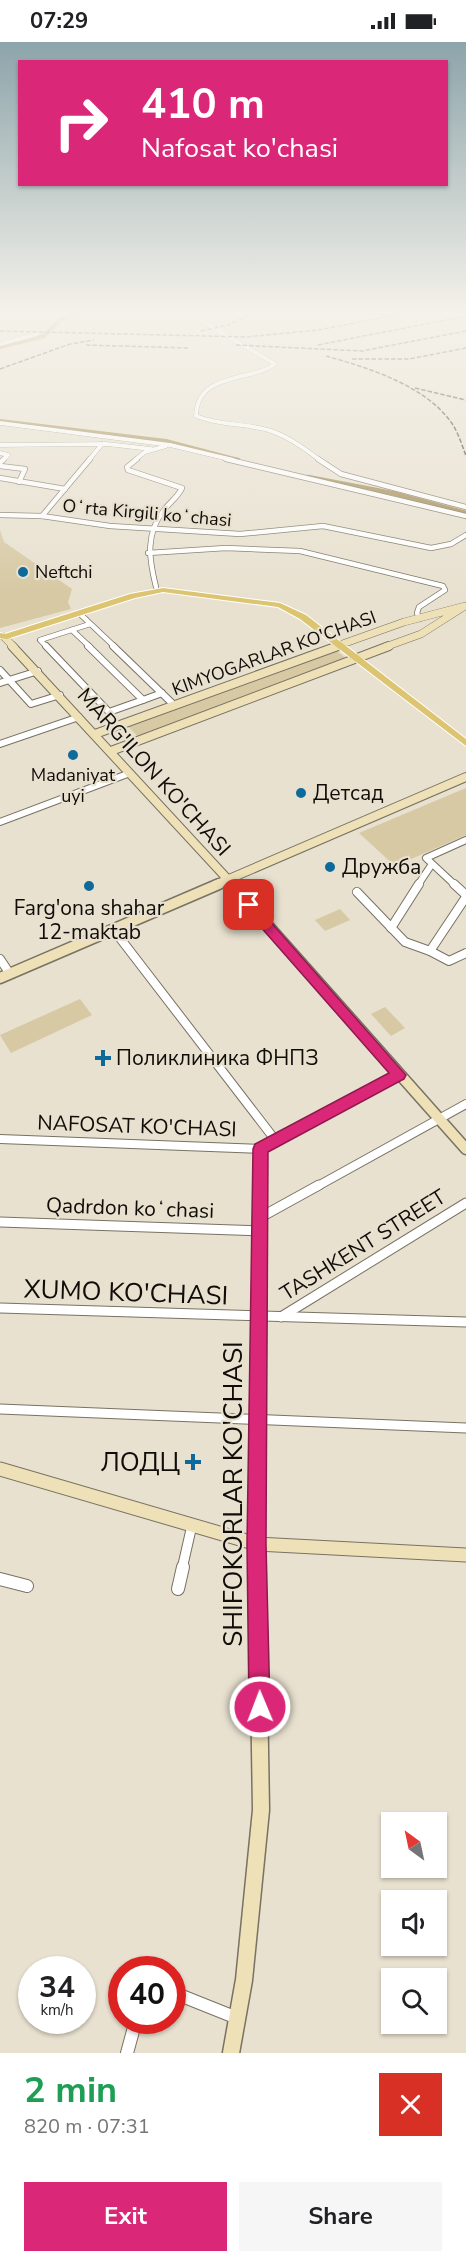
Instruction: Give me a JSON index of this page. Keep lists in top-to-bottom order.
{
  "streets": {
    "street": [
      "Oʻrta Kirgili koʻchasi",
      "KIMYOGARLAR KO'CHASI",
      "MARG'ILON KO'CHASI",
      "NAFOSAT KO'CHASI",
      "Qadrdon koʻchasi",
      "TASHKENT STREET",
      "XUMO KO'CHASI",
      "SHIFOKORLAR KO'CHASI"
    ]
  },
  "crossings": [
    ["KIMYOGARLAR KO'CHASI", "MARG'ILON KO'CHASI"],
    ["MARG'ILON KO'CHASI", "NAFOSAT KO'CHASI"],
    ["NAFOSAT KO'CHASI", "SHIFOKORLAR KO'CHASI"],
    ["Qadrdon koʻchasi", "SHIFOKORLAR KO'CHASI"],
    ["TASHKENT STREET", "XUMO KO'CHASI"],
    ["XUMO KO'CHASI", "SHIFOKORLAR KO'CHASI"]
  ],
  "places": {
    "other": [
      "Neftchi",
      "Madaniyat uyi",
      "Детсад",
      "Дружба",
      "Farg'ona shahar 12-maktab"
    ],
    "health": ["Поликлиника ФНПЗ", "ЛОДЦ"]
  },
  "north": "top left",
  "page": {
    "status": "07:29",
    "turn": ["410 m", "Nafosat ko'chasi"],
    "speed": "34 km/h",
    "limit": "40",
    "heading": ["2 min", "820 m · 07:31"],
    "buttons": ["Exit", "Share"]
  }
}
